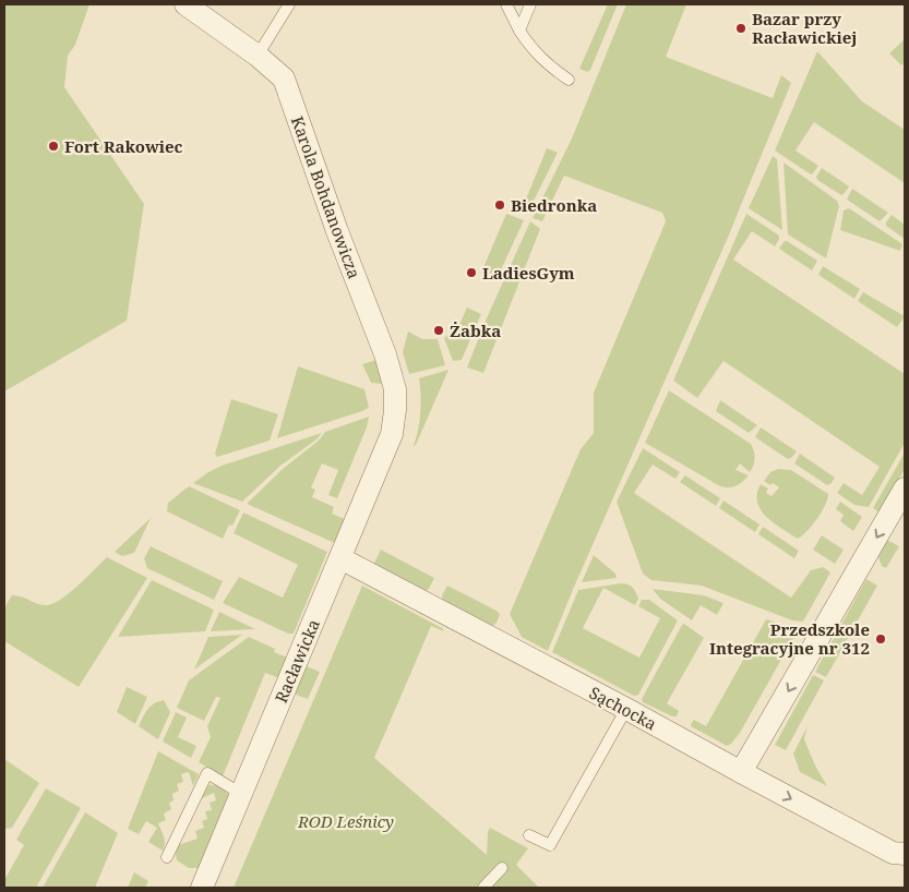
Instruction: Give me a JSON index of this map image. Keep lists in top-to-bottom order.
{
  "streets": {
    "street": ["Karola Bohdanowicza", "Racławicka", "Sąchocka"]
  },
  "crossings": [
    ["Karola Bohdanowicza", "Racławicka"],
    ["Racławicka", "Sąchocka"]
  ],
  "parks": ["ROD Leśnicy"],
  "places": [
    "Bazar przy Racławickiej",
    "Fort Rakowiec",
    "Biedronka",
    "LadiesGym",
    "Żabka",
    "Przedszkole Integracyjne nr 312"
  ]
}
